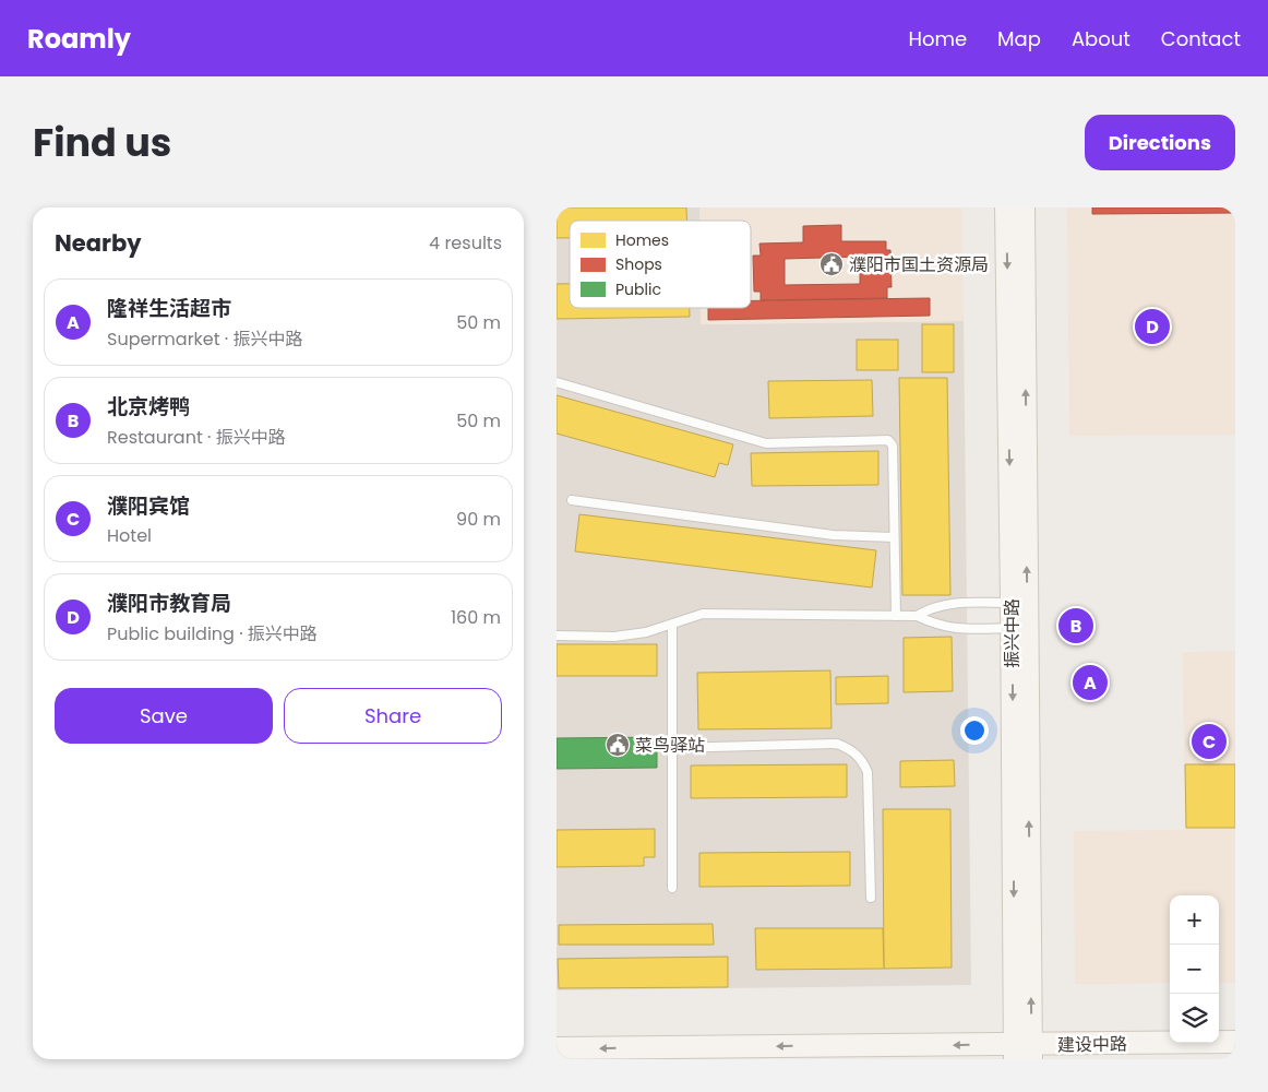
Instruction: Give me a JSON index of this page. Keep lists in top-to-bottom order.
{
  "streets": {
    "street": ["振兴中路", "建设中路"]
  },
  "crossings": [
    ["振兴中路", "建设中路"]
  ],
  "one_way": ["建设中路"],
  "places": {
    "public building": ["濮阳市国土资源局", "菜鸟驿站"]
  },
  "legend": ["Homes", "Shops", "Public"],
  "page": {
    "header": "Roamly",
    "nav": [
      "Home",
      "Map",
      "About",
      "Contact"
    ],
    "title": "Find us",
    "buttons": [
      "Directions",
      ["Save", "Share"]
    ],
    "heading": ["Nearby", "4 results"],
    "list": [
      {
        "mark": "A",
        "name": "隆祥生活超市",
        "note": "Supermarket · 振兴中路",
        "value": "50 m"
      },
      {
        "mark": "B",
        "name": "北京烤鸭",
        "note": "Restaurant · 振兴中路",
        "value": "50 m"
      },
      {
        "mark": "C",
        "name": "濮阳宾馆",
        "note": "Hotel",
        "value": "90 m"
      },
      {
        "mark": "D",
        "name": "濮阳市教育局",
        "note": "Public building · 振兴中路",
        "value": "160 m"
      }
    ],
    "pins": [
      "D",
      "B",
      "A",
      "C"
    ],
    "map_buttons": ["+", "−"]
  }
}
